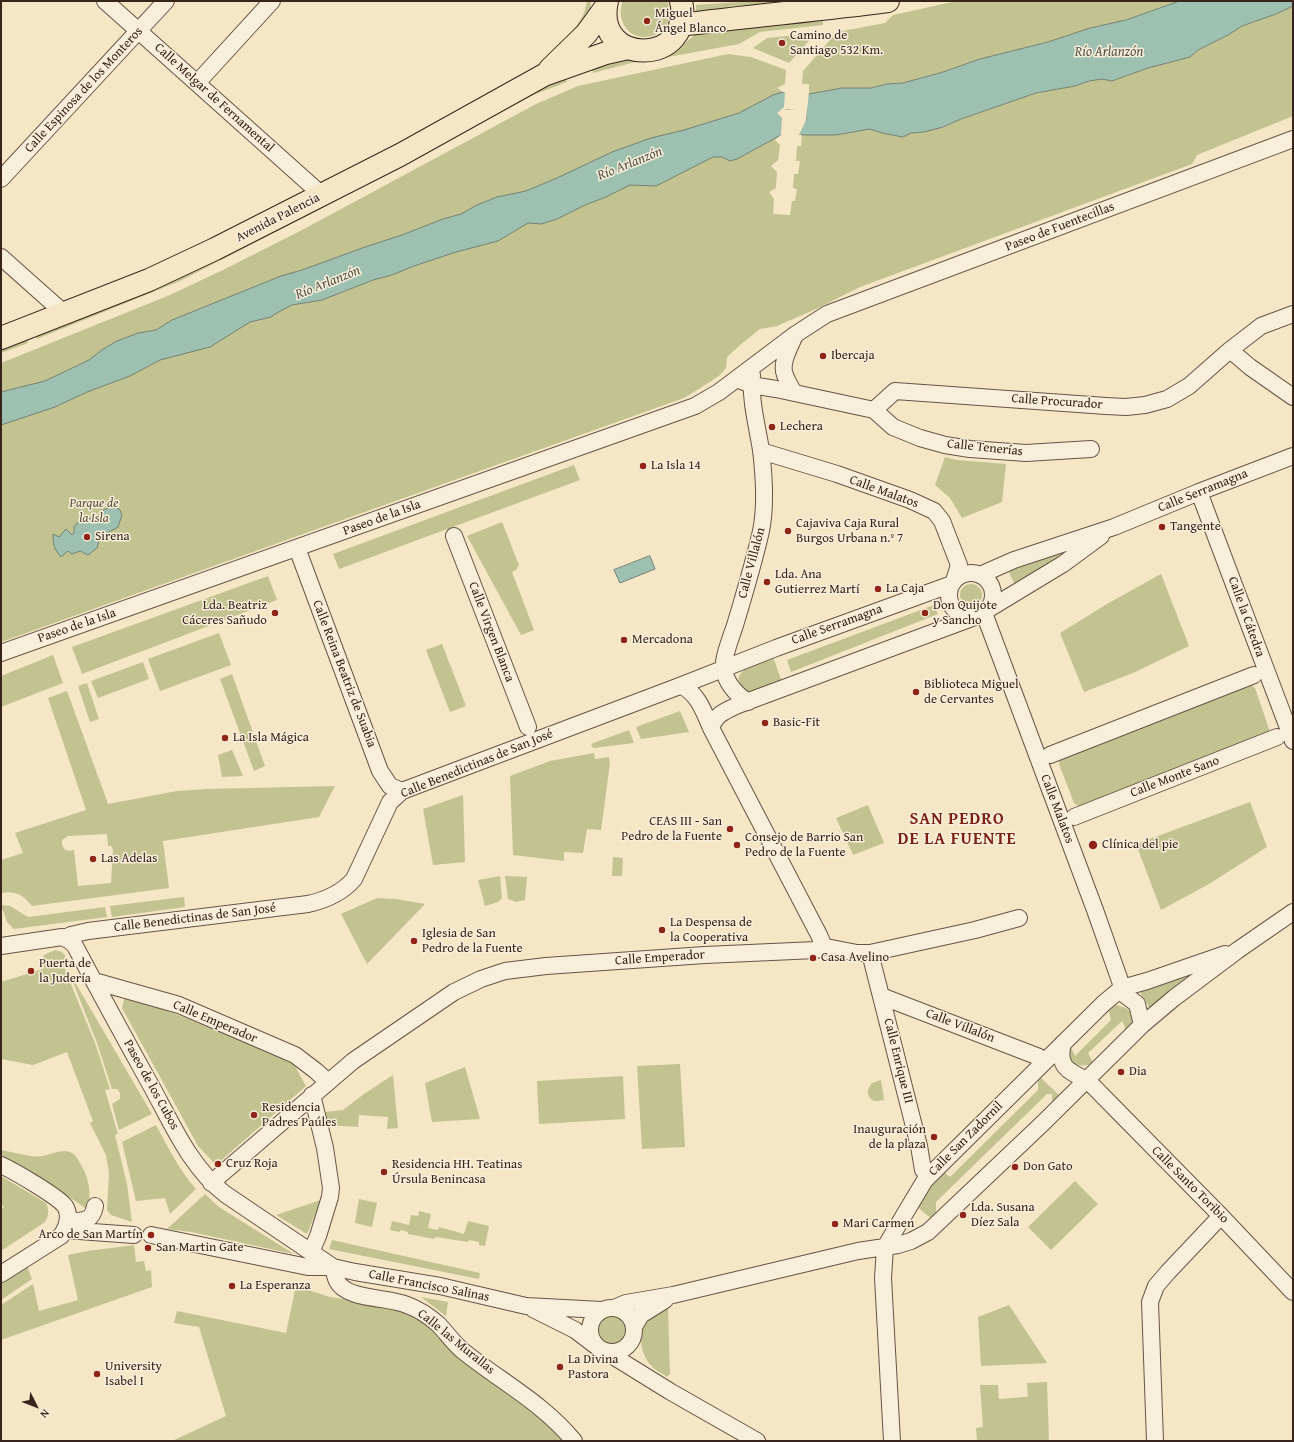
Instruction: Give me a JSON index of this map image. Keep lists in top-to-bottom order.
{
  "streets": {
    "highway": ["Avenida Palencia"],
    "street": [
      "Calle Espinosa de los Monteros",
      "Calle Melgar de Fernamental",
      "Paseo de Fuentecillas",
      "Calle Procurador",
      "Calle Tenerías",
      "Calle Serramagna",
      "Calle Malatos",
      "Paseo de la Isla",
      "Calle Villalón",
      "Calle la Cátedra",
      "Calle Virgen Blanca",
      "Calle Reina Beatriz de Suabia",
      "Calle Benedictinas de San José",
      "Calle Monte Sano",
      "Calle Emperador",
      "Calle Enrique III",
      "Paseo de los Cubos",
      "Calle San Zadornil",
      "Calle Santo Toribio",
      "Calle Francisco Salinas",
      "Calle las Murallas"
    ]
  },
  "crossings": [
    ["Calle Espinosa de los Monteros", "Calle Melgar de Fernamental"],
    ["Calle Melgar de Fernamental", "Avenida Palencia"],
    ["Paseo de Fuentecillas", "Calle Villalón"],
    ["Calle Procurador", "Calle Tenerías"],
    ["Calle Tenerías", "Paseo de la Isla"],
    ["Calle Tenerías", "Calle Villalón"],
    ["Calle Serramagna", "Calle Malatos"],
    ["Calle Serramagna", "Calle Villalón"],
    ["Calle Serramagna", "Calle la Cátedra"],
    ["Calle Serramagna", "Calle Benedictinas de San José"],
    ["Calle Malatos", "Calle Villalón"],
    ["Calle Malatos", "Calle San Zadornil"],
    ["Paseo de la Isla", "Calle Villalón"],
    ["Paseo de la Isla", "Calle Reina Beatriz de Suabia"],
    ["Calle Villalón", "Calle Benedictinas de San José"],
    ["Calle Villalón", "Calle Enrique III"],
    ["Calle Reina Beatriz de Suabia", "Calle Benedictinas de San José"],
    ["Calle Benedictinas de San José", "Paseo de los Cubos"],
    ["Calle Emperador", "Calle Enrique III"],
    ["Calle Emperador", "Paseo de los Cubos"],
    ["Paseo de los Cubos", "Calle Francisco Salinas"],
    ["Calle San Zadornil", "Calle Santo Toribio"],
    ["Calle San Zadornil", "Calle Francisco Salinas"],
    ["Calle Francisco Salinas", "Calle las Murallas"]
  ],
  "districts": ["SAN PEDRO DE LA FUENTE"],
  "water": ["Río Arlanzón"],
  "parks": ["Parque de la Isla"],
  "places": [
    "Miguel Ángel Blanco",
    "Camino de Santiago 532 Km.",
    "Ibercaja",
    "Lechera",
    "La Isla 14",
    "Tangente",
    "Cajaviva Caja Rural Burgos Urbana n.º 7",
    "Sirena",
    "Lda. Ana Gutierrez Martí",
    "La Caja",
    "Lda. Beatriz Cáceres Sañudo",
    "Don Quijote y Sancho",
    "Mercadona",
    "Biblioteca Miguel de Cervantes",
    "Basic-Fit",
    "La Isla Mágica",
    "CEAS III - San Pedro de la Fuente",
    "Consejo de Barrio San Pedro de la Fuente",
    "Clínica del pie",
    "Las Adelas",
    "La Despensa de la Cooperativa",
    "Iglesia de San Pedro de la Fuente",
    "Casa Avelino",
    "Puerta de la Judería",
    "Dia",
    "Residencia Padres Paúles",
    "Inauguración de la plaza",
    "Cruz Roja",
    "Don Gato",
    "Residencia HH. Teatinas Úrsula Benincasa",
    "Lda. Susana Díez Sala",
    "Mari Carmen",
    "Arco de San Martín",
    "San Martin Gate",
    "La Esperanza",
    "La Divina Pastora",
    "University Isabel I"
  ],
  "north": "bottom right"
}
